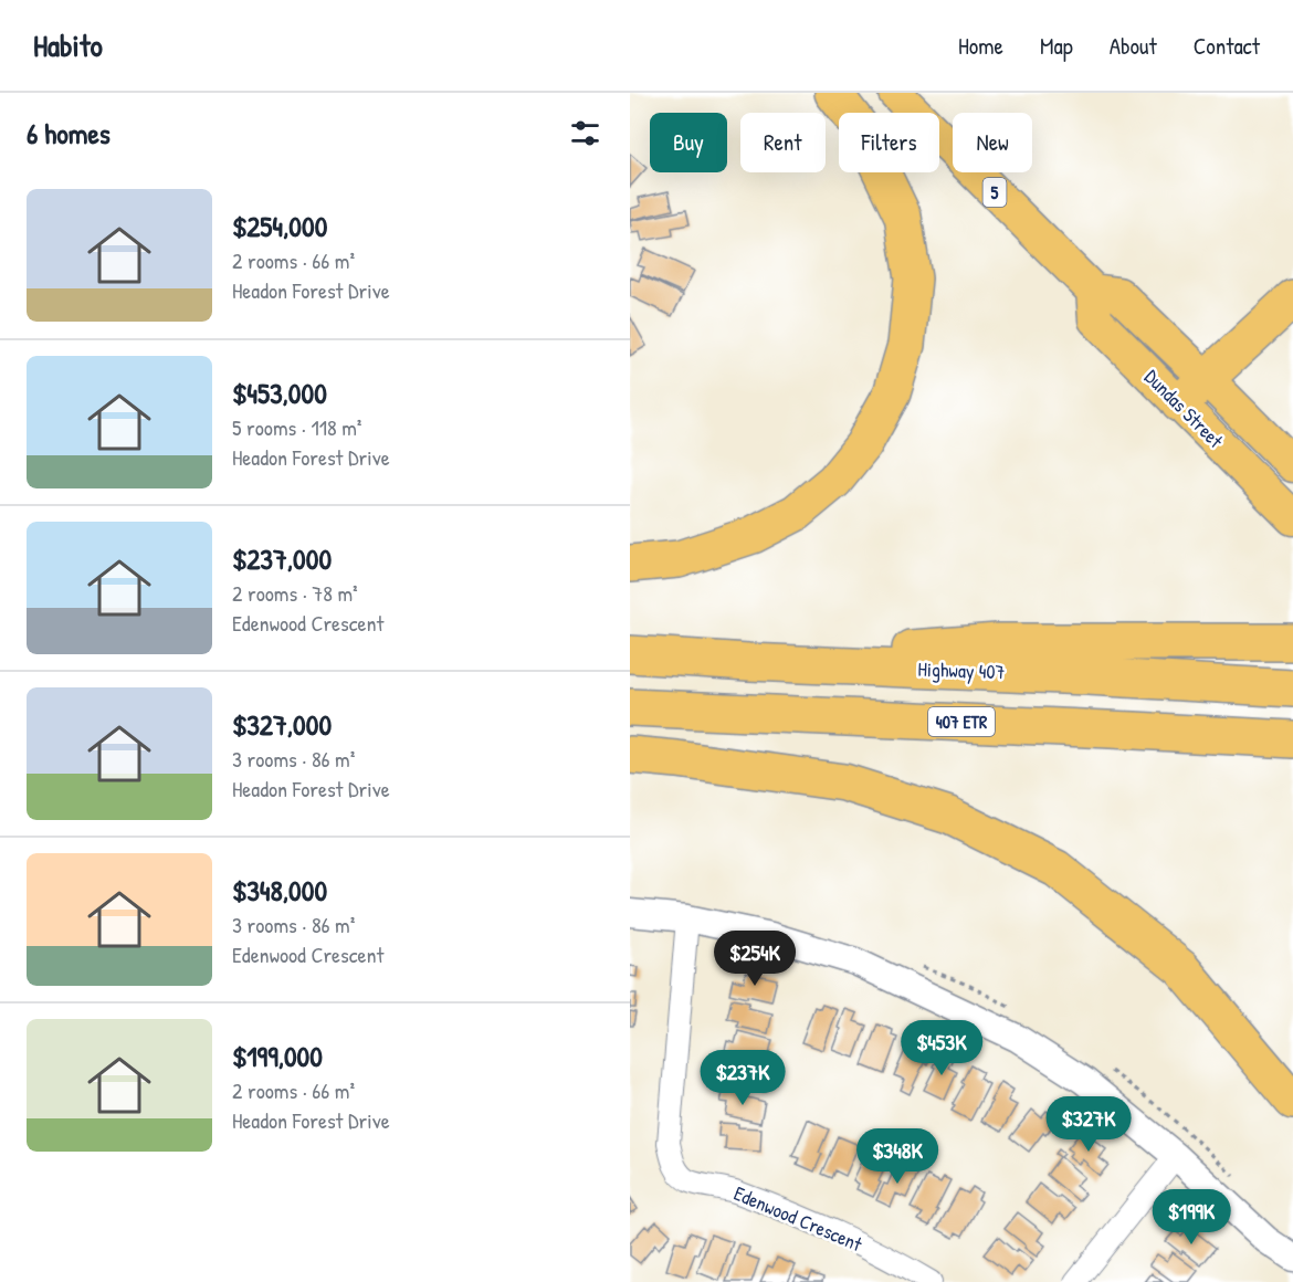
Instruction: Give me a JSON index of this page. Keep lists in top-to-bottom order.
{
  "streets": {
    "highway": ["Highway 407", "407 ETR"],
    "main road": ["5", "Dundas Street"],
    "street": ["Edenwood Crescent"]
  },
  "crossings": [
    ["5", "Dundas Street"]
  ],
  "page": {
    "header": "Habito",
    "nav": [
      "Home",
      "Map",
      "About",
      "Contact"
    ],
    "heading": "6 homes",
    "chip": [
      "Buy",
      "Rent",
      "Filters",
      "New"
    ],
    "list": [
      {
        "name": "$254,000",
        "note": "2 rooms · 66 m² · Headon Forest Drive"
      },
      {
        "name": "$453,000",
        "note": "5 rooms · 118 m² · Headon Forest Drive"
      },
      {
        "name": "$237,000",
        "note": "2 rooms · 78 m² · Edenwood Crescent"
      },
      {
        "name": "$327,000",
        "note": "3 rooms · 86 m² · Headon Forest Drive"
      },
      {
        "name": "$348,000",
        "note": "3 rooms · 86 m² · Edenwood Crescent"
      },
      {
        "name": "$199,000",
        "note": "2 rooms · 66 m² · Headon Forest Drive"
      }
    ],
    "price": [
      "$254K",
      "$453K",
      "$237K",
      "$327K",
      "$348K",
      "$199K"
    ]
  }
}
